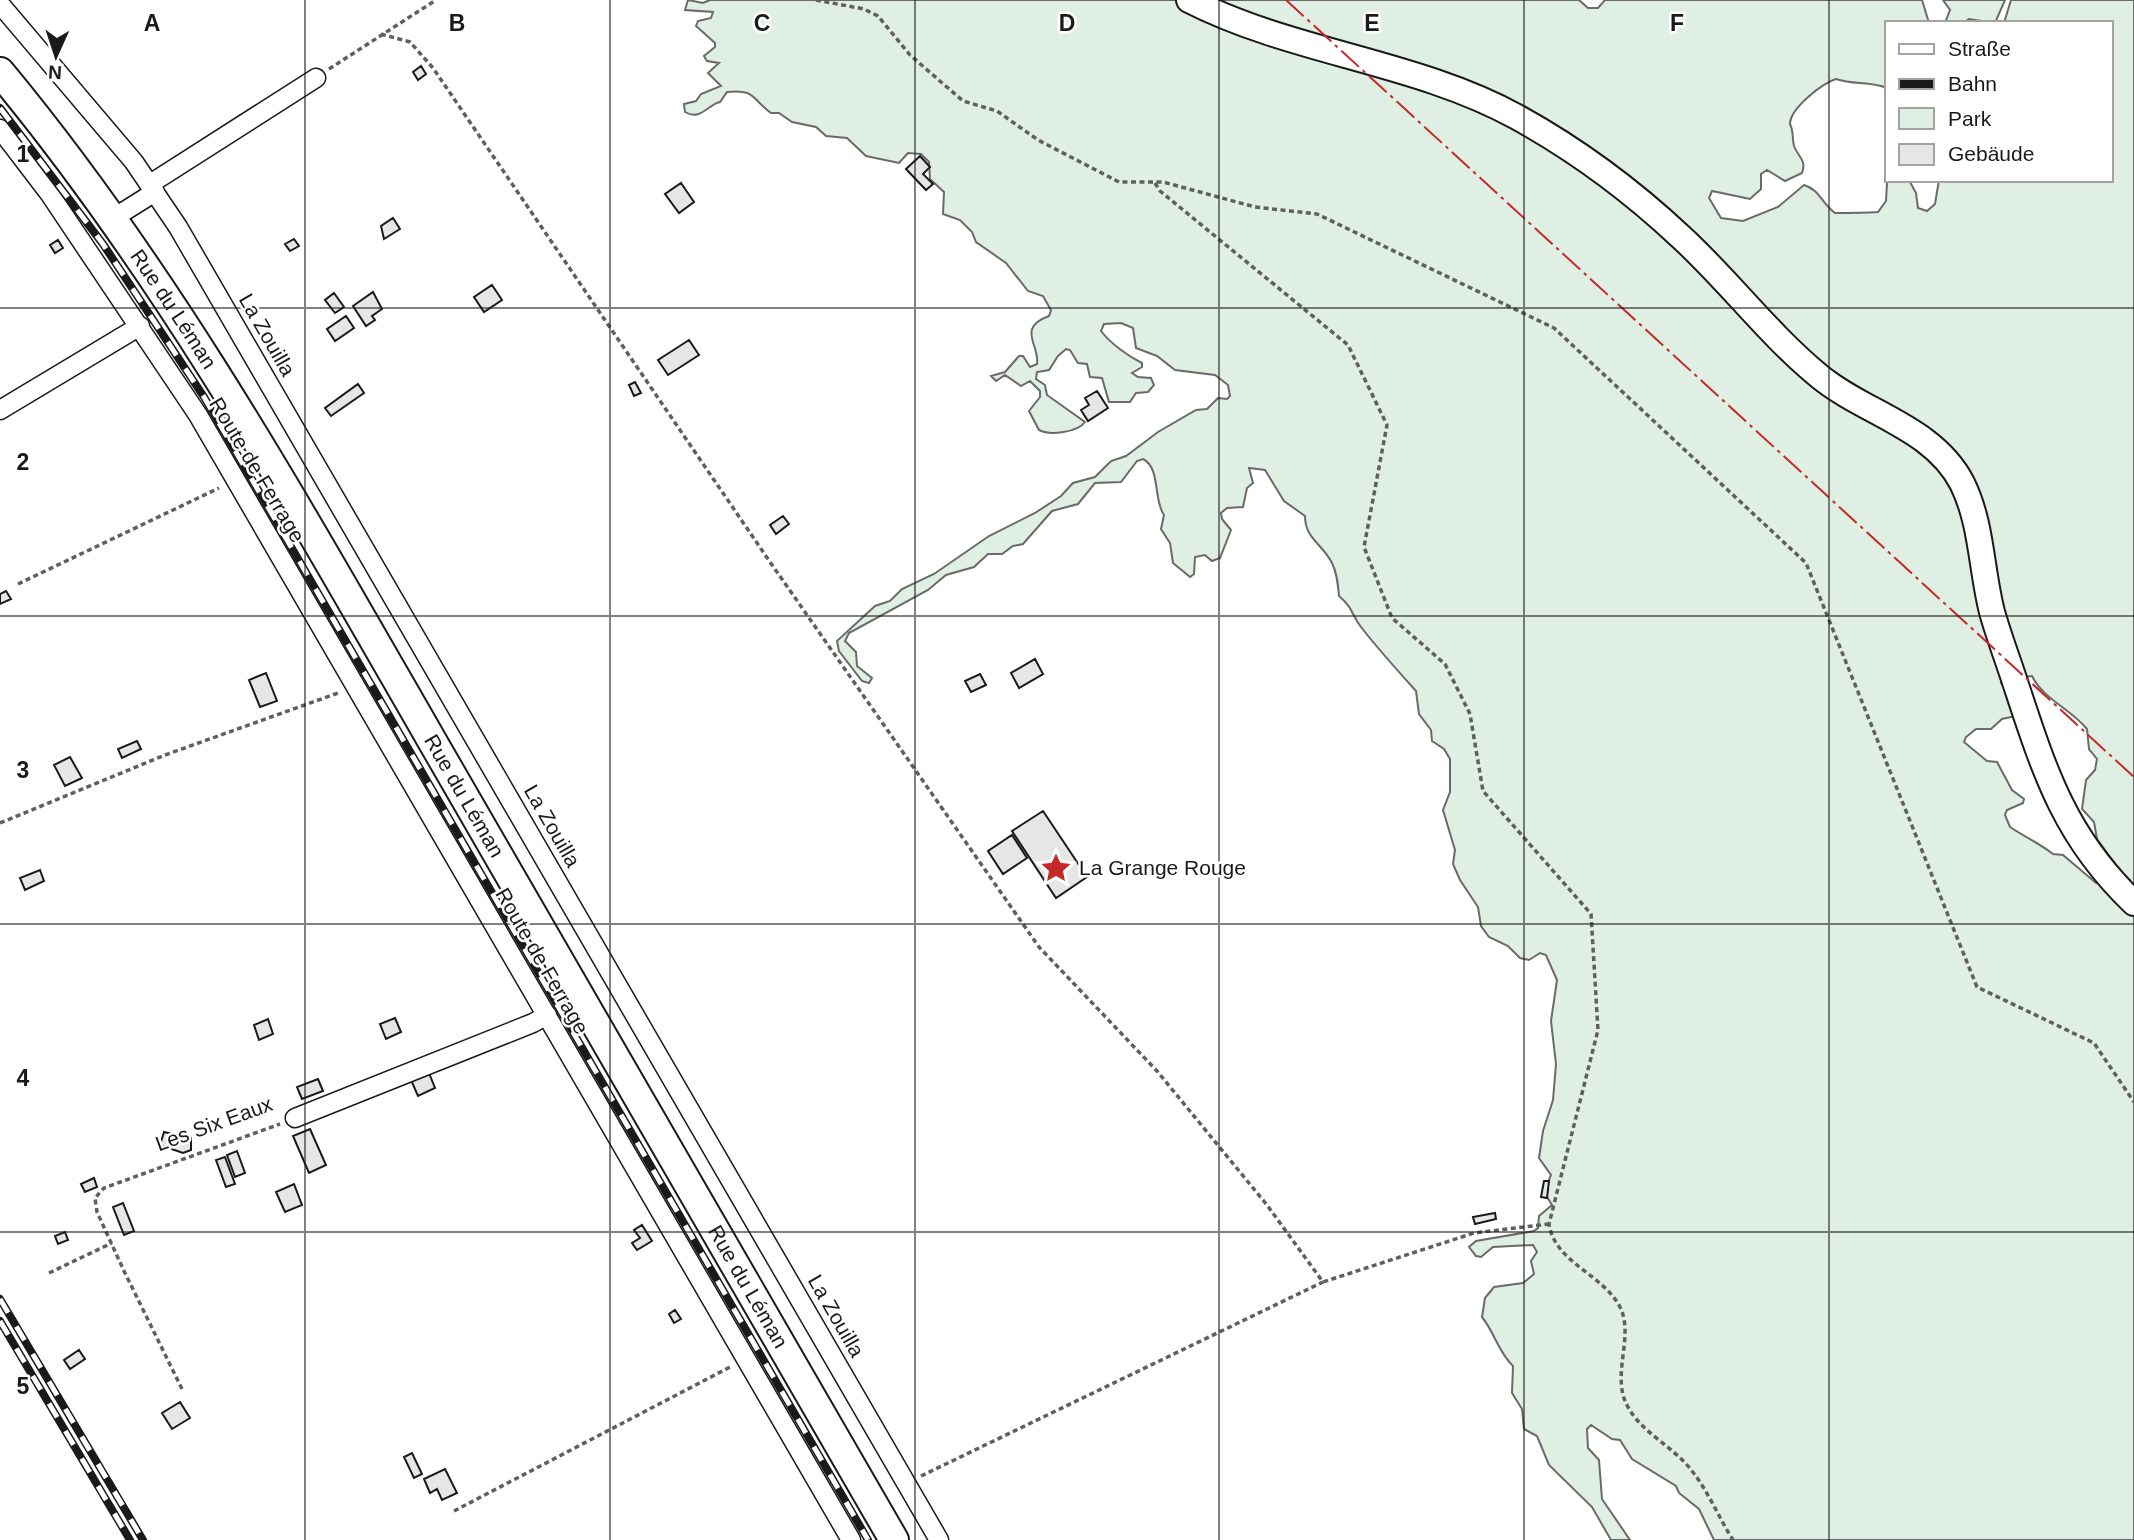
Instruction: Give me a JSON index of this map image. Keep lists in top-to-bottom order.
{
  "streets": {
    "main road": ["Rue du Léman"],
    "street": ["La Zouilla", "Route de Ferrage", "Les Six Eaux"]
  },
  "crossings": [
    ["Route de Ferrage", "Les Six Eaux"]
  ],
  "places": {
    "place": ["La Grange Rouge"]
  },
  "legend": [
    "Straße",
    "Bahn",
    "Park",
    "Gebäude"
  ],
  "north": "bottom",
  "grid": {
    "columns": [
      "A",
      "B",
      "C",
      "D",
      "E",
      "F"
    ],
    "rows": [
      "1",
      "2",
      "3",
      "4",
      "5"
    ]
  }
}
